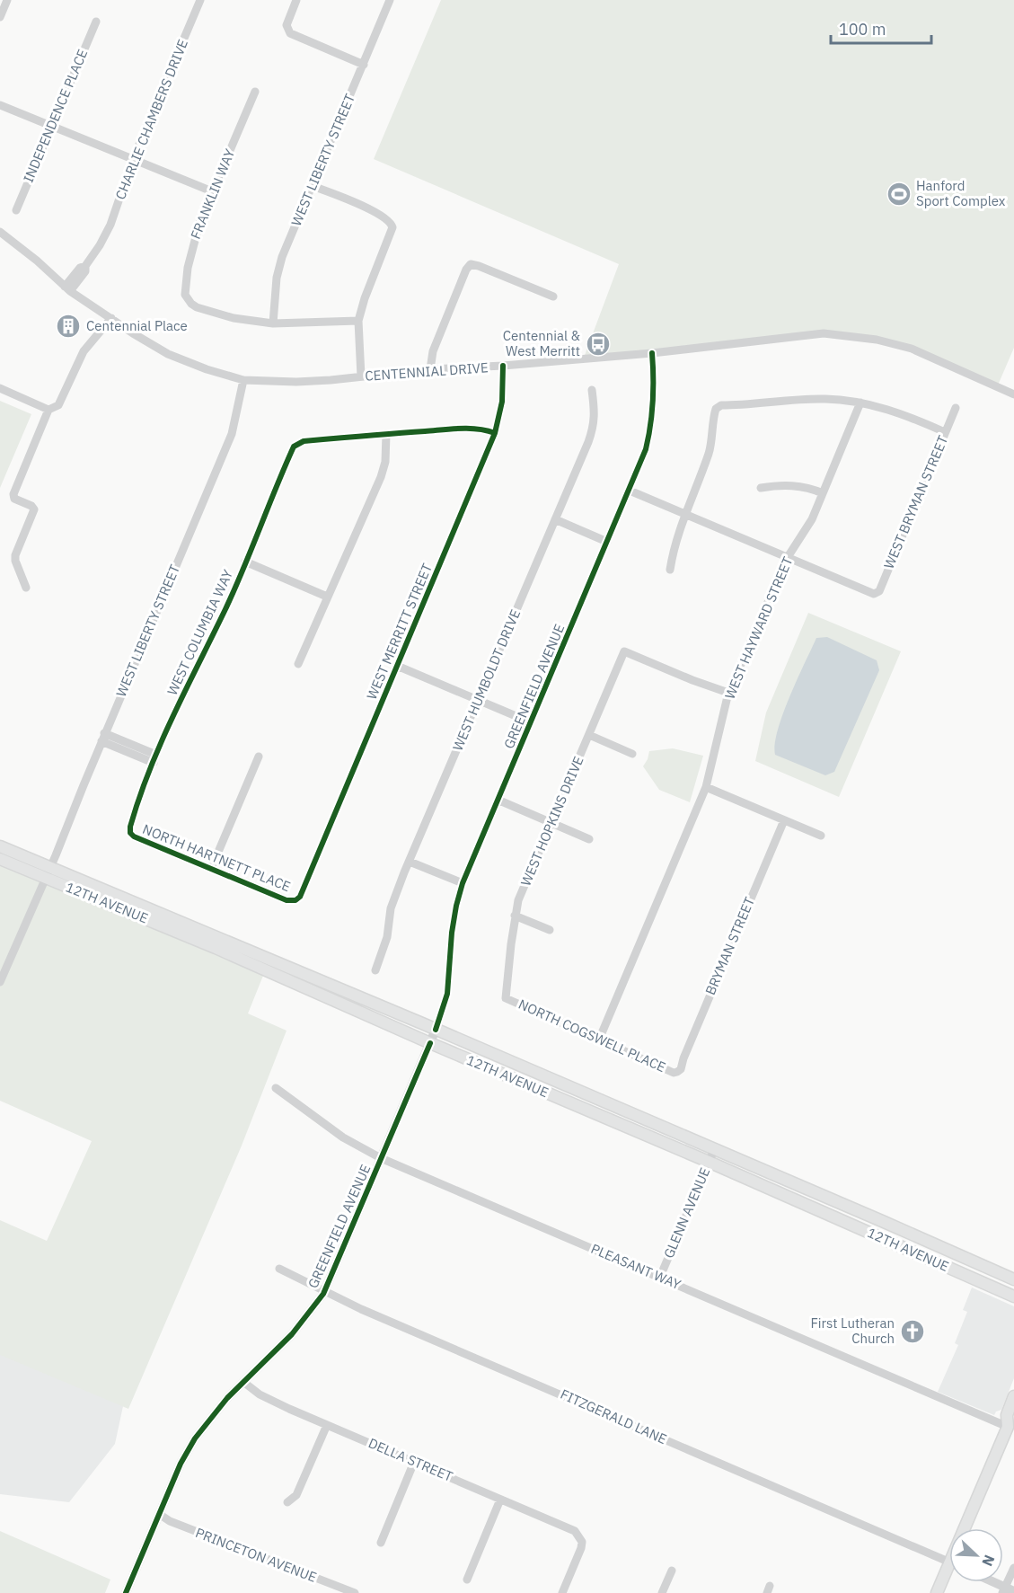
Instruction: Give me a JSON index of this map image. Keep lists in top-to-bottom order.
{
  "streets": {
    "main road": ["12TH AVENUE"],
    "street": [
      "INDEPENDENCE PLACE",
      "CHARLIE CHAMBERS DRIVE",
      "WEST LIBERTY STREET",
      "FRANKLIN WAY",
      "CENTENNIAL DRIVE",
      "WEST BRYMAN STREET",
      "WEST HAYWARD STREET",
      "WEST MERRITT STREET",
      "WEST COLUMBIA WAY",
      "WEST HUMBOLDT DRIVE",
      "GREENFIELD AVENUE",
      "WEST HOPKINS DRIVE",
      "NORTH HARTNETT PLACE",
      "BRYMAN STREET",
      "NORTH COGSWELL PLACE",
      "GLENN AVENUE",
      "PLEASANT WAY",
      "FITZGERALD LANE",
      "DELLA STREET",
      "PRINCETON AVENUE"
    ]
  },
  "crossings": [
    ["CHARLIE CHAMBERS DRIVE", "CENTENNIAL DRIVE"],
    ["WEST LIBERTY STREET", "FRANKLIN WAY"],
    ["WEST LIBERTY STREET", "CENTENNIAL DRIVE"],
    ["WEST LIBERTY STREET", "12TH AVENUE"],
    ["CENTENNIAL DRIVE", "WEST MERRITT STREET"],
    ["CENTENNIAL DRIVE", "GREENFIELD AVENUE"],
    ["WEST BRYMAN STREET", "WEST HAYWARD STREET"],
    ["WEST HAYWARD STREET", "WEST HOPKINS DRIVE"],
    ["WEST HAYWARD STREET", "NORTH COGSWELL PLACE"],
    ["WEST MERRITT STREET", "NORTH HARTNETT PLACE"],
    ["WEST COLUMBIA WAY", "NORTH HARTNETT PLACE"],
    ["GREENFIELD AVENUE", "12TH AVENUE"],
    ["GREENFIELD AVENUE", "PLEASANT WAY"],
    ["GREENFIELD AVENUE", "FITZGERALD LANE"],
    ["GREENFIELD AVENUE", "DELLA STREET"],
    ["GREENFIELD AVENUE", "PRINCETON AVENUE"],
    ["WEST HOPKINS DRIVE", "NORTH COGSWELL PLACE"],
    ["12TH AVENUE", "GLENN AVENUE"],
    ["BRYMAN STREET", "NORTH COGSWELL PLACE"],
    ["GLENN AVENUE", "PLEASANT WAY"]
  ],
  "places": {
    "sports": ["Hanford Sport Complex"],
    "building": ["Centennial Place"],
    "bus stop": ["Centennial & West Merritt"],
    "church": ["First Lutheran Church"]
  },
  "scale_bar": "100 m",
  "north": "bottom right"
}
